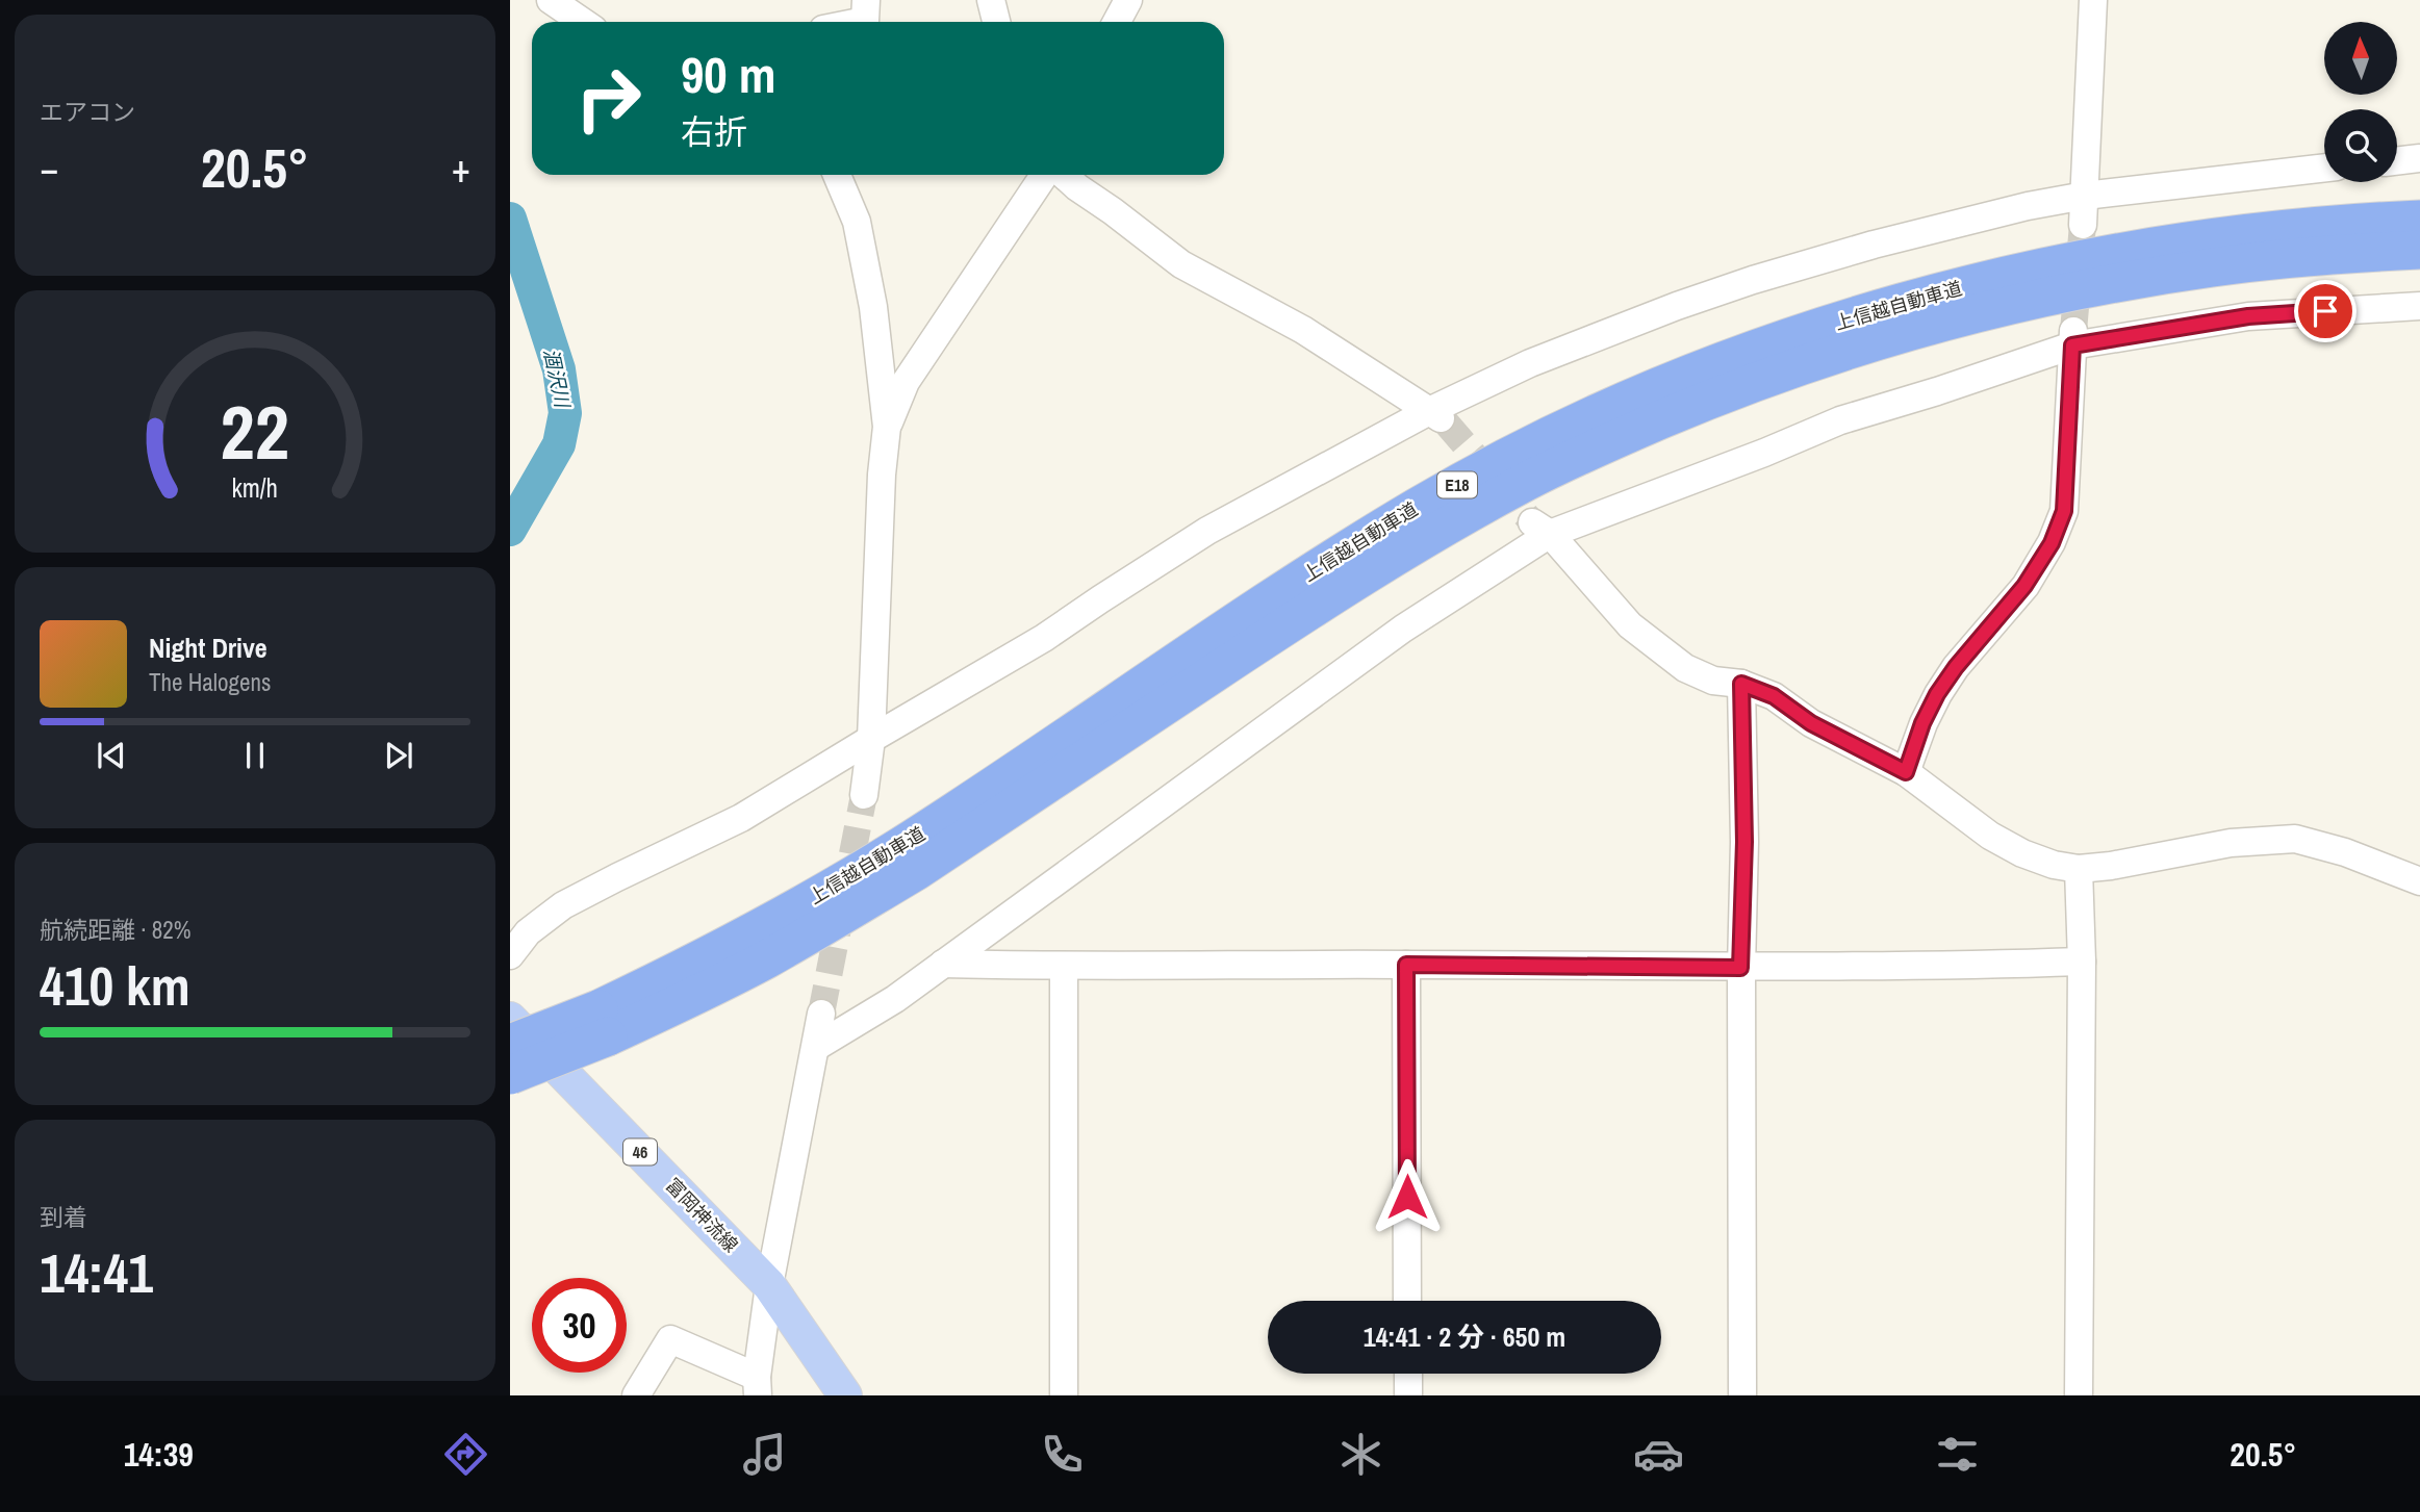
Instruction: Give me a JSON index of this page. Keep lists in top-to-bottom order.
{
  "streets": {
    "highway": ["上信越自動車道", "E18"],
    "main road": ["46", "富岡神流線"]
  },
  "water": ["涸沢川"],
  "north": "top",
  "page": {
    "tile": [
      "エアコン",
      ["航続距離 · 82%", "410 km"],
      ["到着", "14:41"]
    ],
    "turn": ["90 m", "右折"],
    "heat": ["−", "20.5°", "+"],
    "song": ["Night Drive", "The Halogens"],
    "limit": "30",
    "trip": "14:41 · 2 分 · 650 m",
    "tabs": ["14:39", "20.5°"],
    "gauge": ["22", "km/h"]
  }
}
